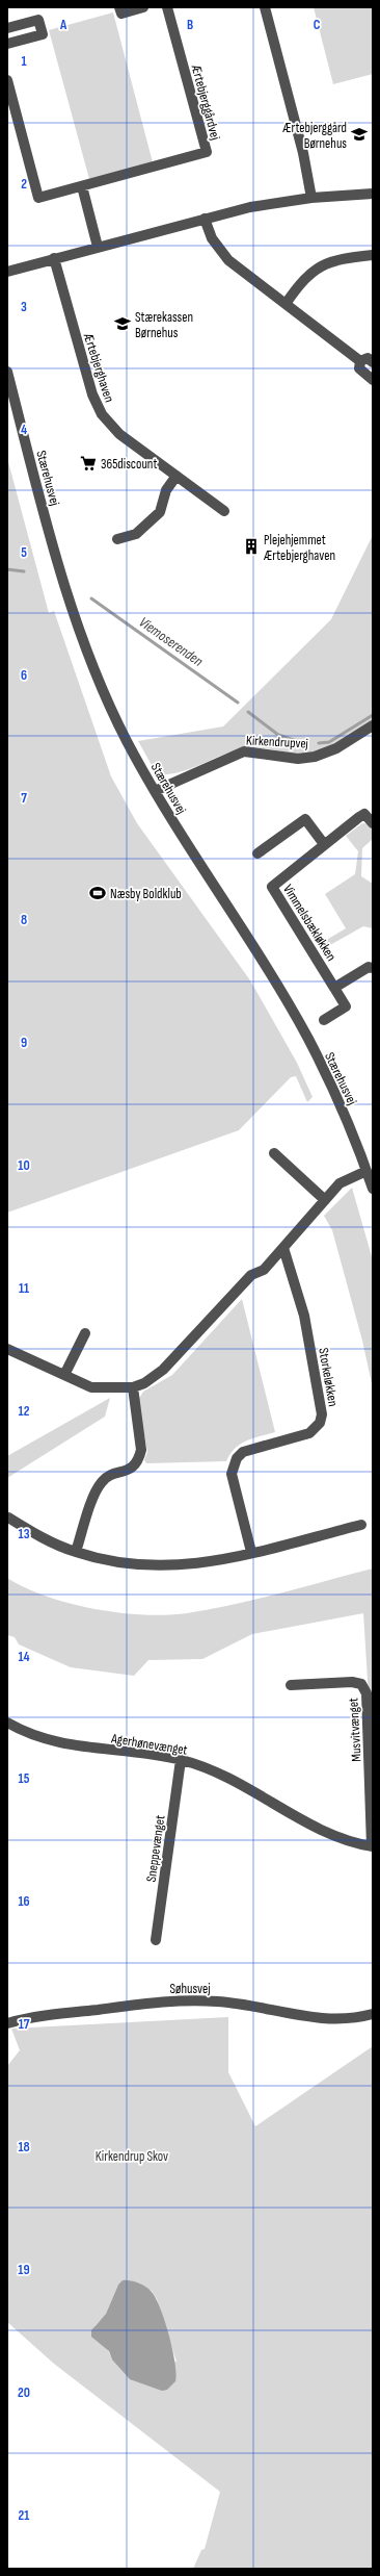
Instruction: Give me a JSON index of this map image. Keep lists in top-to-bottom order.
{
  "streets": {
    "street": [
      "Ærtebjerggårdvej",
      "Ærtebjerghaven",
      "Stærehusvej",
      "Kirkendrupvej",
      "Vimmelsbækløkken",
      "Storkeløkken",
      "Musvitvænget",
      "Agerhønevænget",
      "Sneppevænget",
      "Søhusvej"
    ]
  },
  "crossings": [
    ["Stærehusvej", "Kirkendrupvej"],
    ["Musvitvænget", "Agerhønevænget"],
    ["Agerhønevænget", "Sneppevænget"]
  ],
  "water": ["Viemoserenden"],
  "parks": ["Kirkendrup Skov"],
  "places": {
    "school or university": ["Ærtebjerggård Børnehus", "Stærekassen Børnehus"],
    "supermarket": ["365discount"],
    "building": ["Plejehjemmet Ærtebjerghaven"],
    "sports": ["Næsby Boldklub"]
  },
  "grid": {
    "columns": ["A", "B", "C"],
    "rows": [
      "1",
      "2",
      "3",
      "4",
      "5",
      "6",
      "7",
      "8",
      "9",
      "10",
      "11",
      "12",
      "13",
      "14",
      "15",
      "16",
      "17",
      "18",
      "19",
      "20",
      "21"
    ]
  }
}
